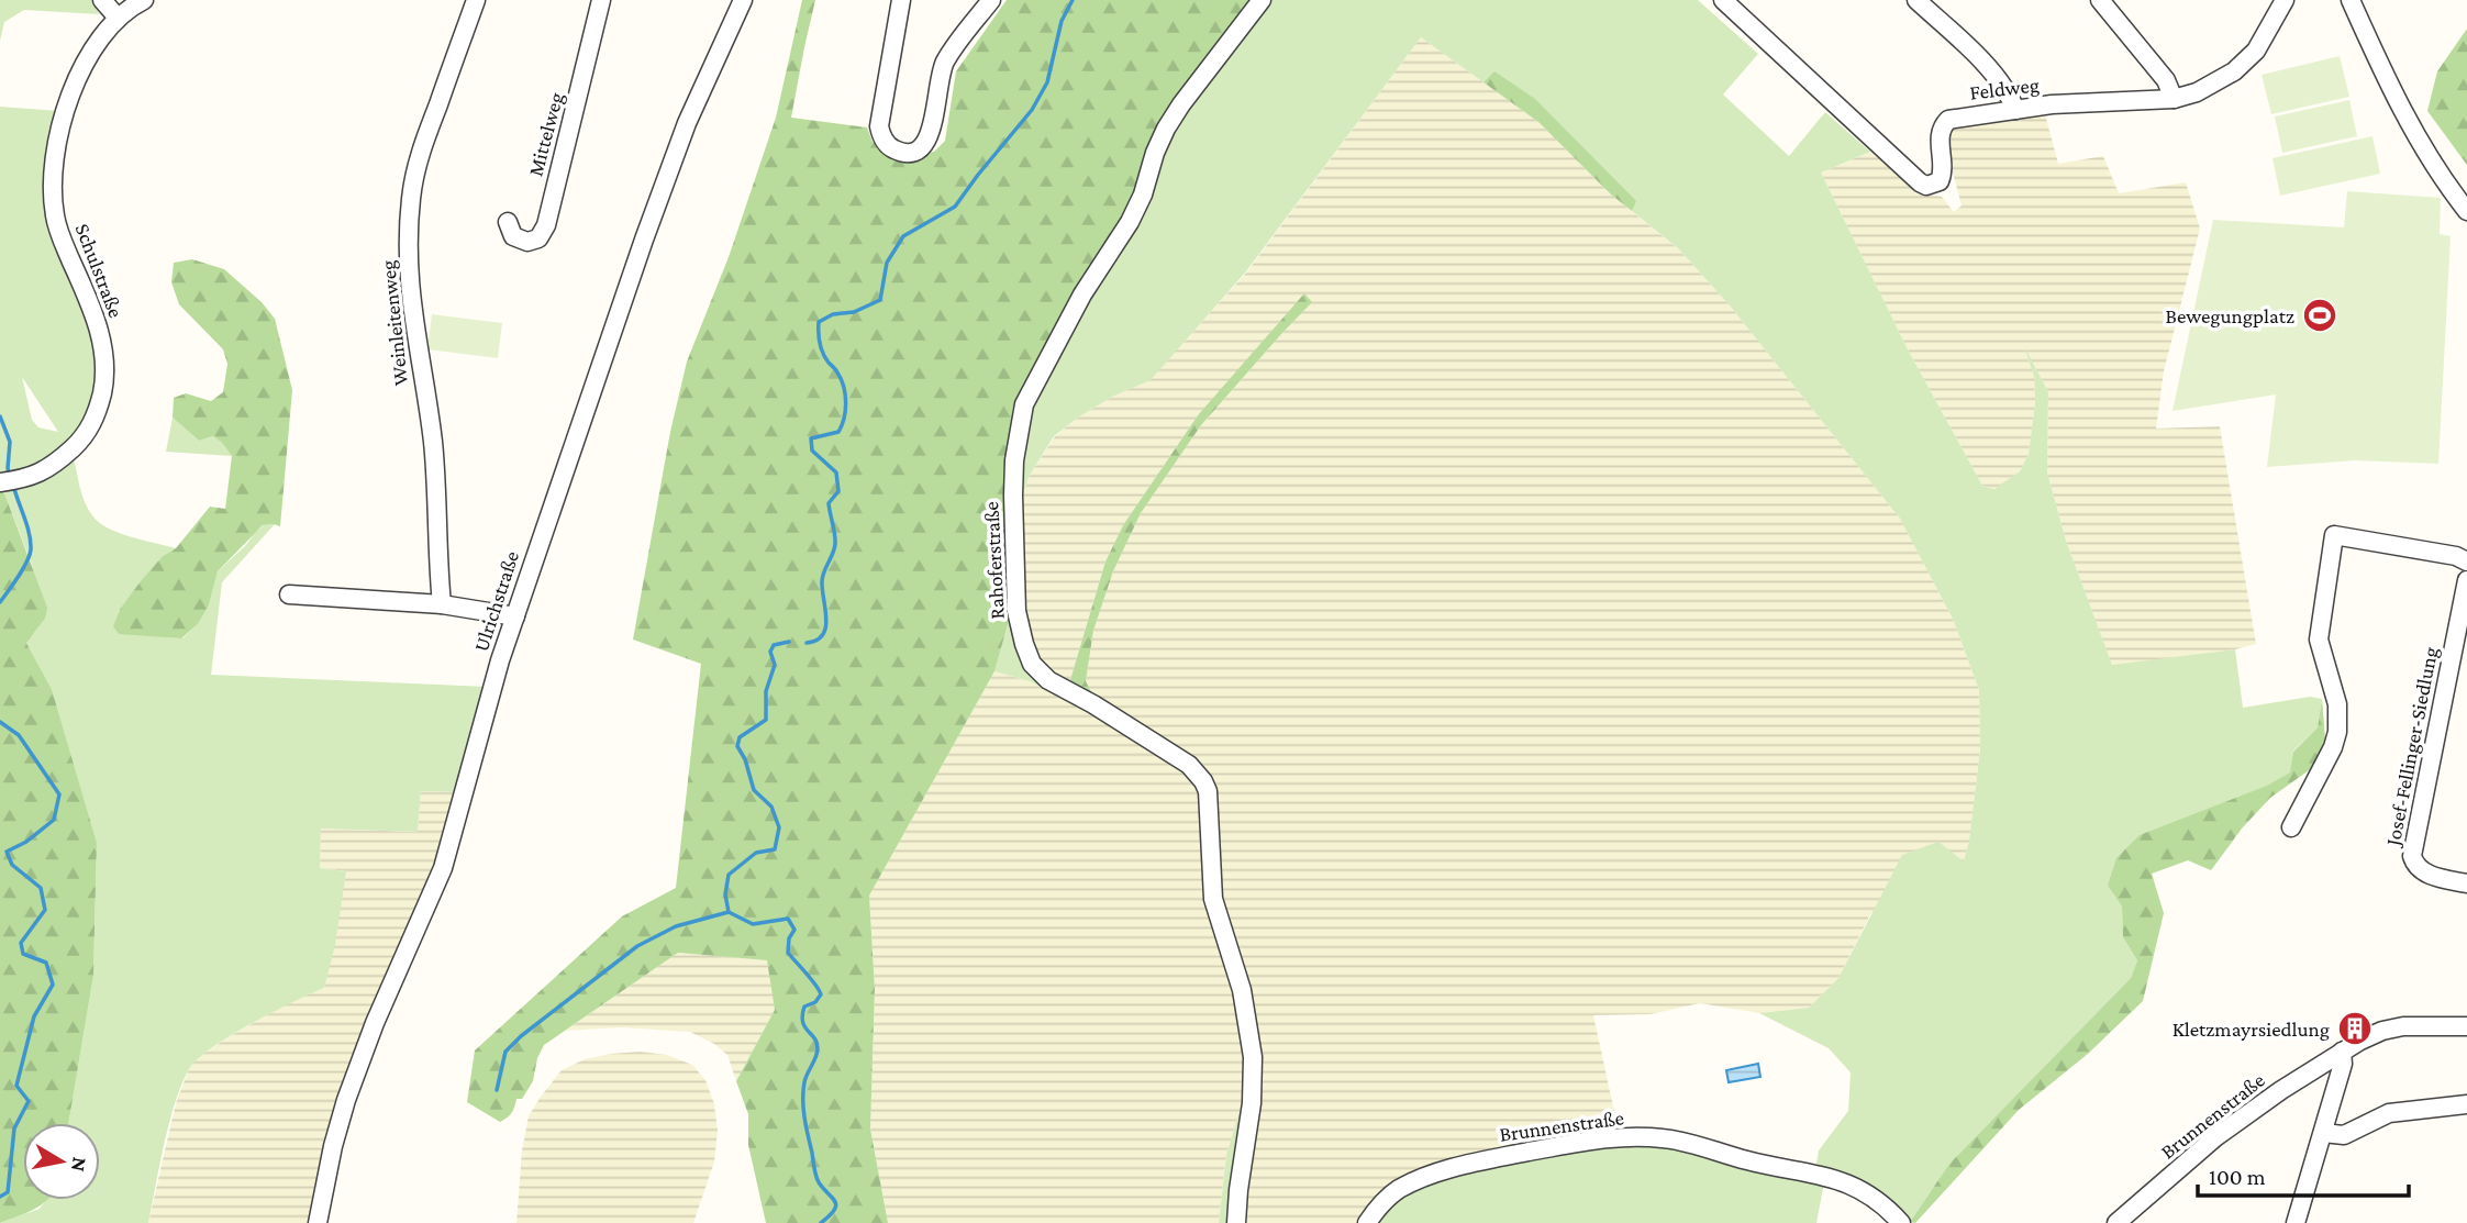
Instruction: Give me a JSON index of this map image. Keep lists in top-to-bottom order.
{
  "streets": {
    "street": [
      "Feldweg",
      "Mittelweg",
      "Schulstraße",
      "Weinleitenweg",
      "Rahoferstraße",
      "Ulrichstraße",
      "Josef-Fellinger-Siedlung",
      "Brunnenstraße"
    ]
  },
  "places": {
    "sports": ["Bewegungplatz"],
    "building": ["Kletzmayrsiedlung"]
  },
  "scale_bar": "100 m",
  "north": "right"
}
